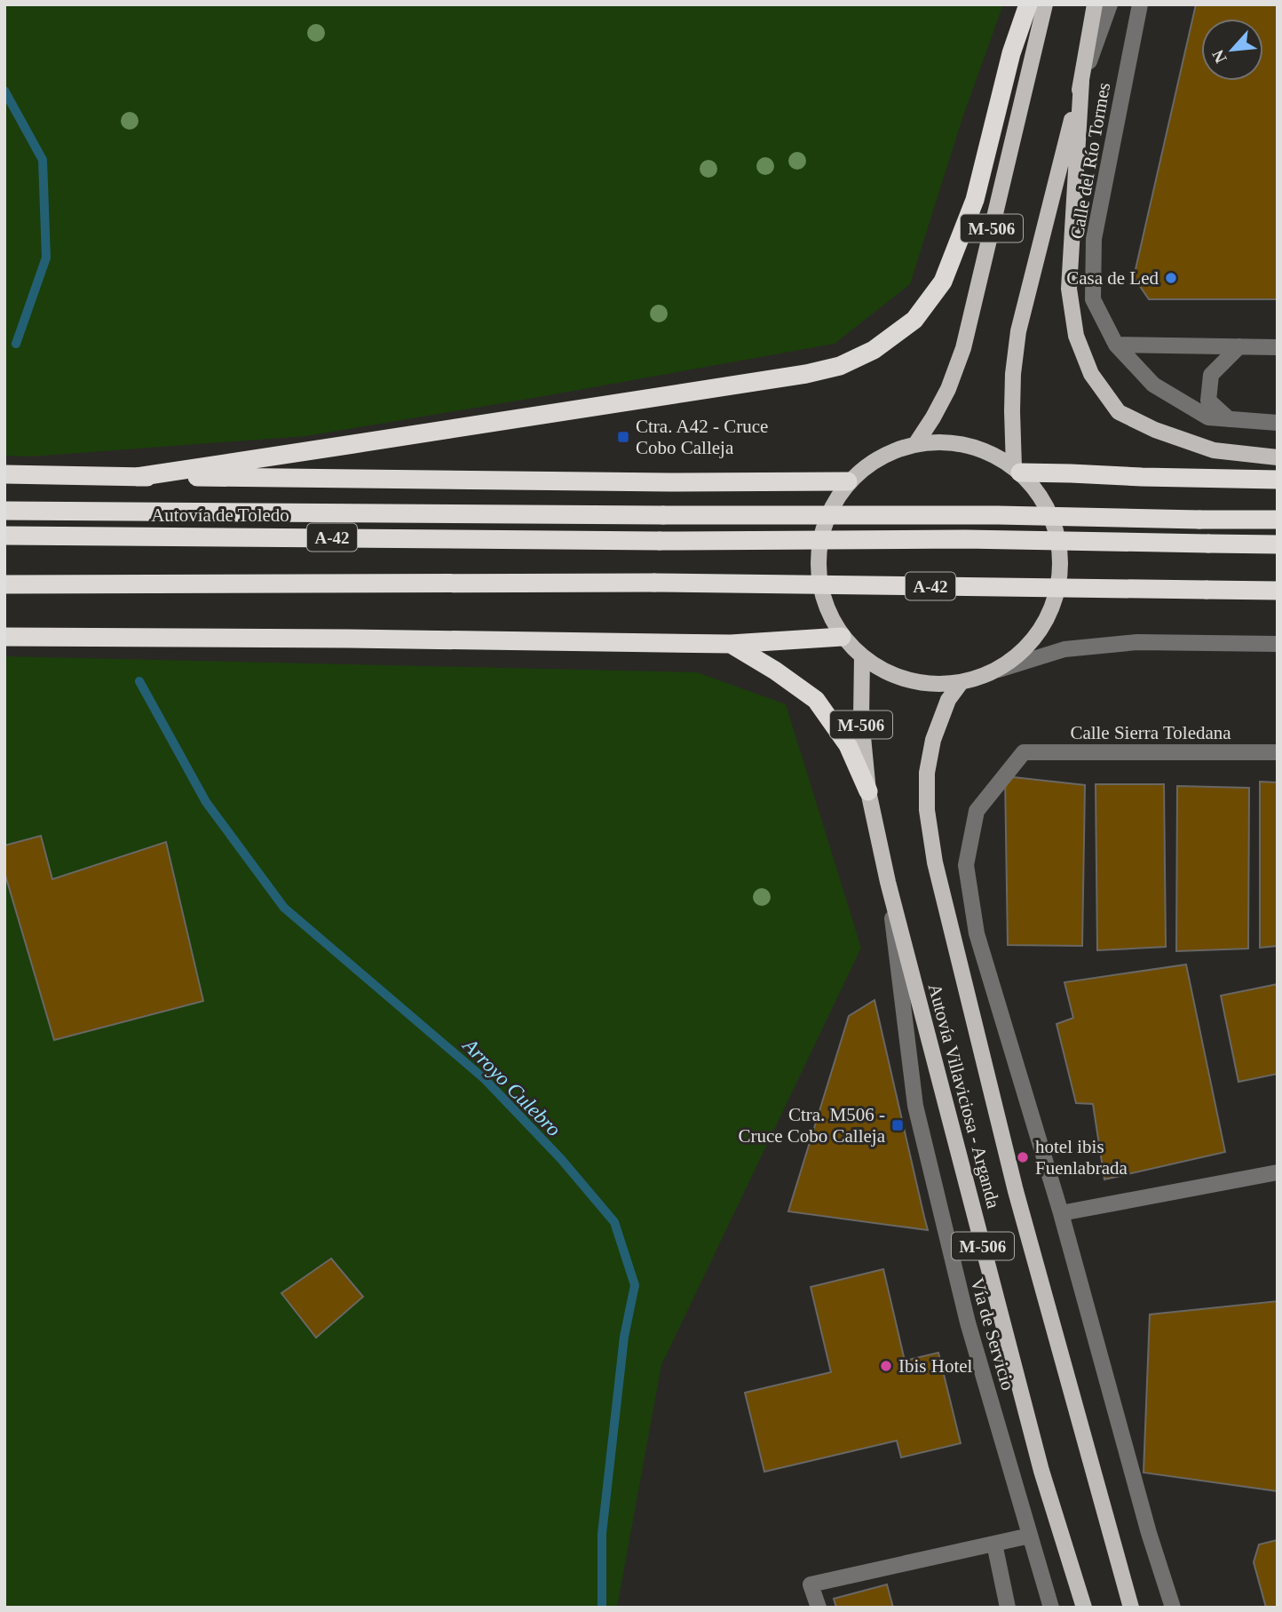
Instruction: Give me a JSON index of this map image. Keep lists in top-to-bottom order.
{
  "streets": {
    "highway": ["Autovía de Toledo", "A-42"],
    "main road": ["M-506", "Autovía Villaviciosa - Arganda"],
    "street": ["Calle del Río Tormes", "Calle Sierra Toledana", "Vía de Servicio"]
  },
  "crossings": [
    ["M-506", "Autovía Villaviciosa - Arganda"],
    ["M-506", "Vía de Servicio"],
    ["Autovía Villaviciosa - Arganda", "Vía de Servicio"]
  ],
  "water": ["Arroyo Culebro"],
  "places": {
    "other": ["Casa de Led", "hotel ibis Fuenlabrada", "Ibis Hotel"],
    "transit": ["Ctra. A42 - Cruce Cobo Calleja", "Ctra. M506 - Cruce Cobo Calleja"]
  },
  "north": "bottom left"
}
